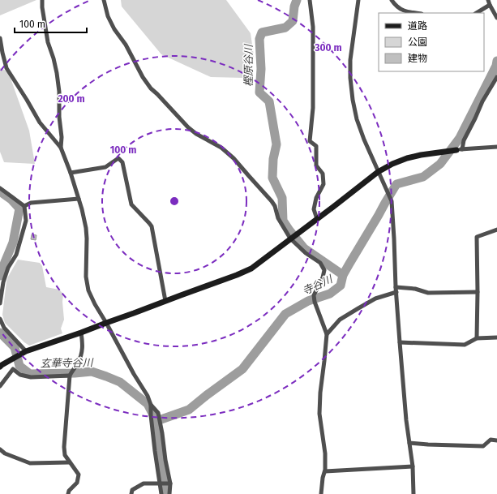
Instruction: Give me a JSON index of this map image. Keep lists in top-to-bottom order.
{
  "water": ["樫原谷川", "寺谷川", "玄華寺谷川"],
  "legend": ["道路", "公園", "建物"],
  "scale_bar": "100 m",
  "rings": ["300 m", "200 m", "100 m"]
}
